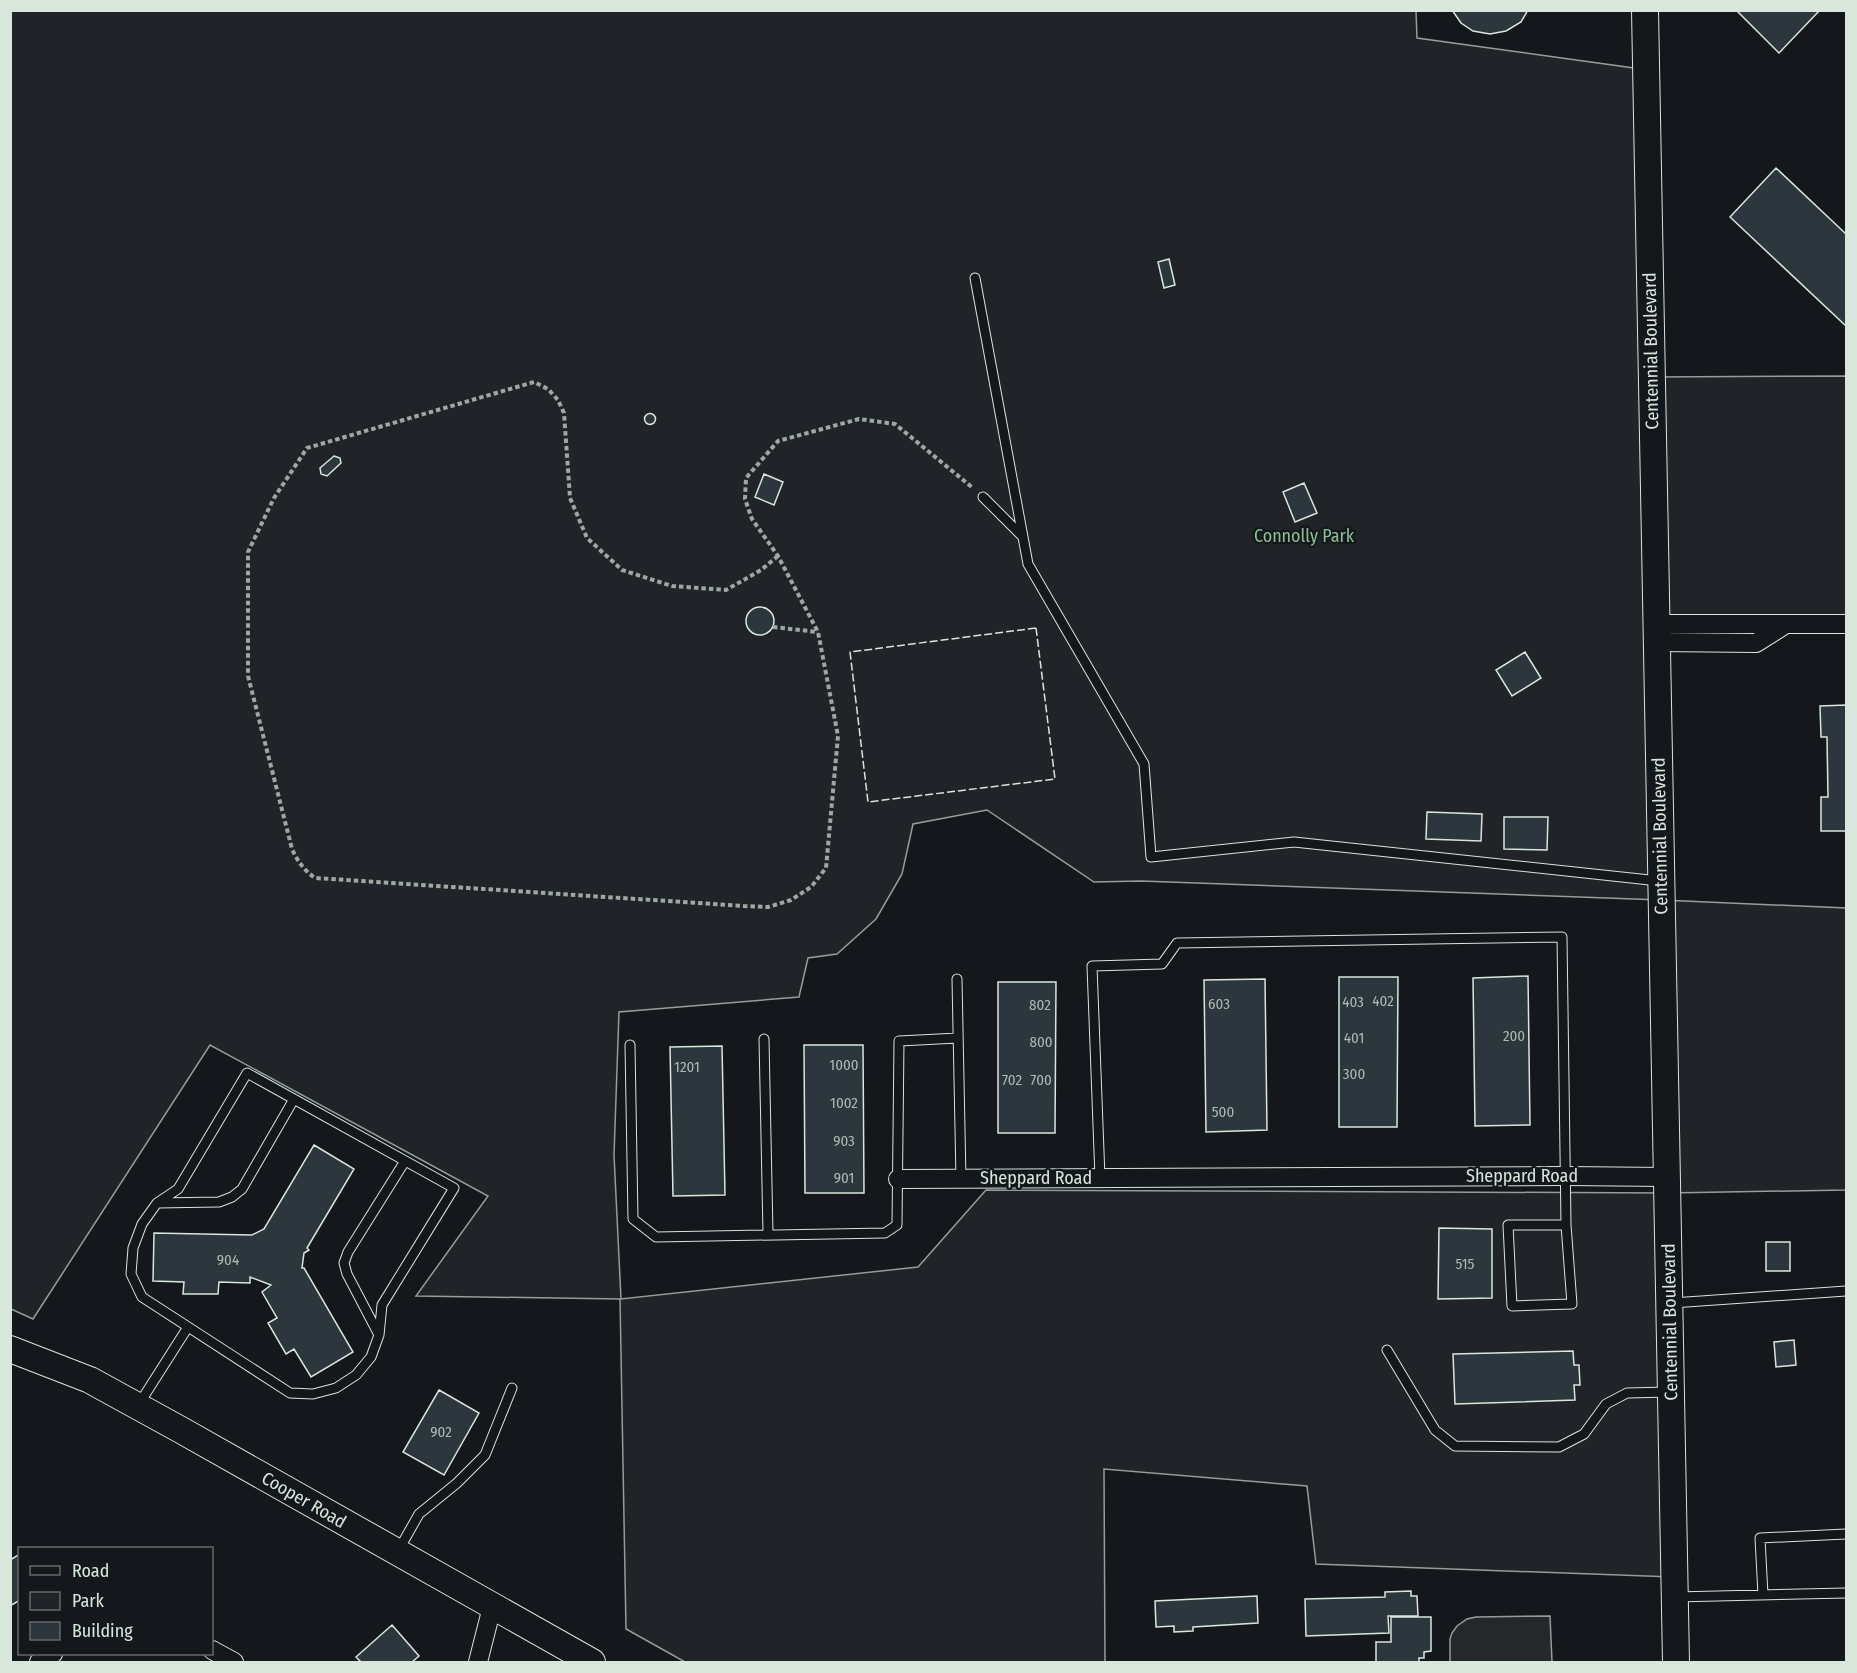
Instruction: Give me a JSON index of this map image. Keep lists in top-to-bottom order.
{
  "streets": {
    "main road": ["Centennial Boulevard", "Cooper Road"],
    "street": ["Sheppard Road"]
  },
  "crossings": [
    ["Centennial Boulevard", "Sheppard Road"]
  ],
  "parks": ["Connolly Park"],
  "house_numbers": [
    "402",
    "403",
    "603",
    "802",
    "200",
    "401",
    "800",
    "1000",
    "1201",
    "300",
    "702",
    "700",
    "1002",
    "500",
    "903",
    "901",
    "904",
    "515",
    "902"
  ],
  "legend": ["Road", "Park", "Building"]
}
